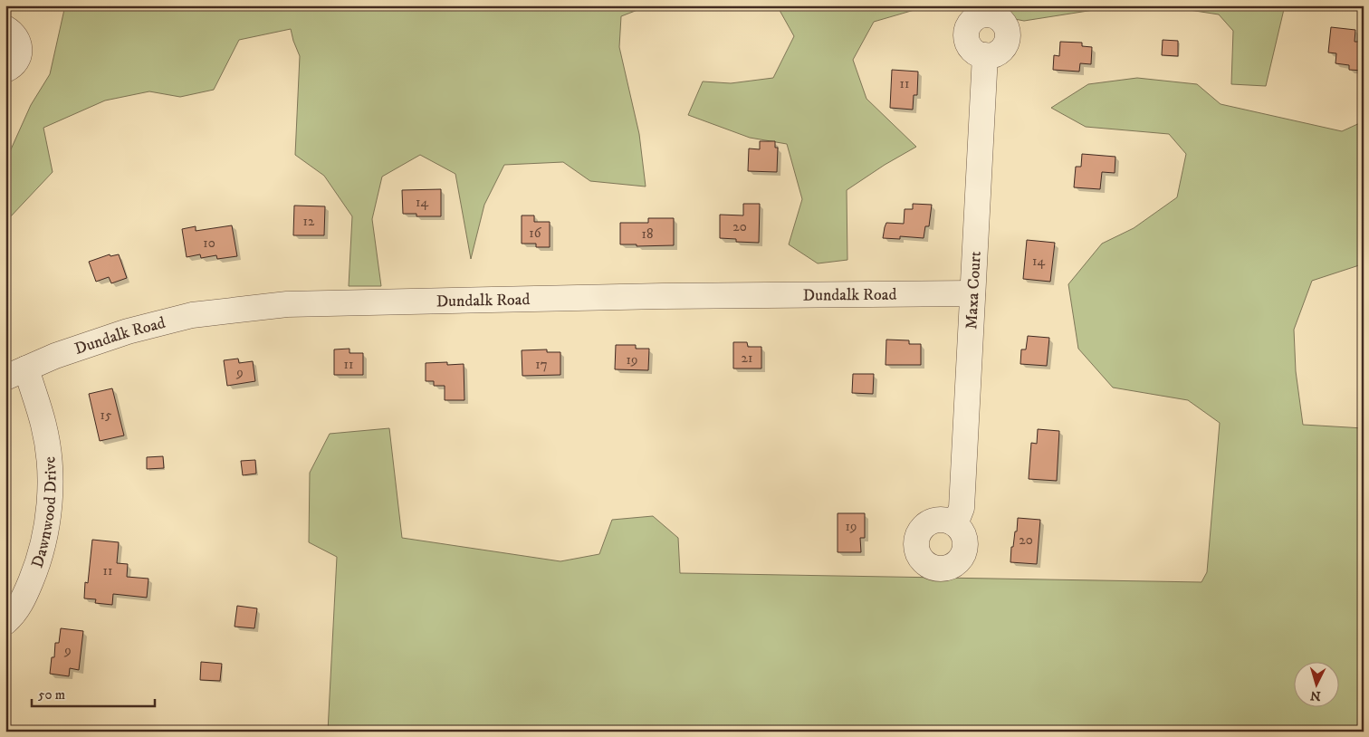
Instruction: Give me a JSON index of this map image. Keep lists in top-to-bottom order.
{
  "streets": {
    "street": ["Maxa Court", "Dundalk Road", "Dawnwood Drive"]
  },
  "crossings": [
    ["Maxa Court", "Dundalk Road"],
    ["Dundalk Road", "Dawnwood Drive"]
  ],
  "house_numbers": [
    "11",
    "14",
    "12",
    "20",
    "16",
    "18",
    "10",
    "14",
    "21",
    "19",
    "11",
    "17",
    "9",
    "15",
    "19",
    "20",
    "11",
    "9"
  ],
  "scale_bar": "50 m",
  "north": "bottom"
}
